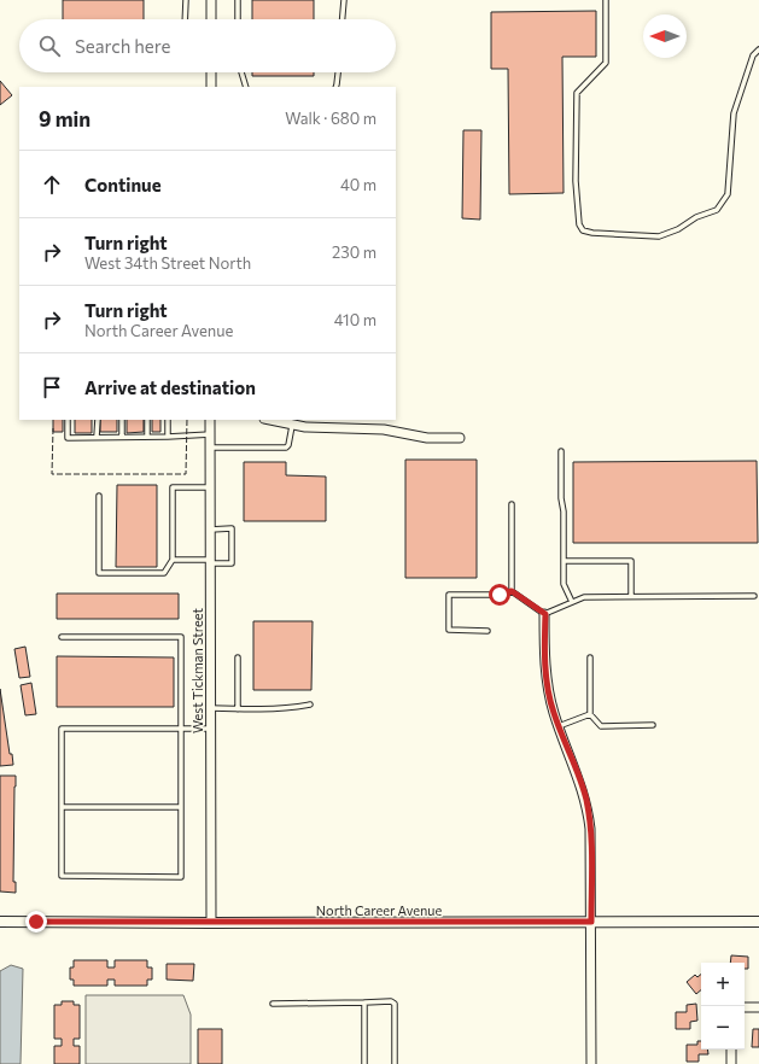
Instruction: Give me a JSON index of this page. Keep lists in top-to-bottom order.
{
  "streets": {
    "street": ["West Tickman Street", "North Career Avenue"]
  },
  "crossings": [
    ["West Tickman Street", "North Career Avenue"]
  ],
  "north": "left",
  "page": {
    "search": "Search here",
    "heading": ["9 min", "Walk · 680 m"],
    "list": [
      ["Continue", "40 m"],
      ["Turn right", "West 34th Street North", "230 m"],
      ["Turn right", "North Career Avenue", "410 m"],
      "Arrive at destination"
    ],
    "map_buttons": ["+", "−"]
  }
}
